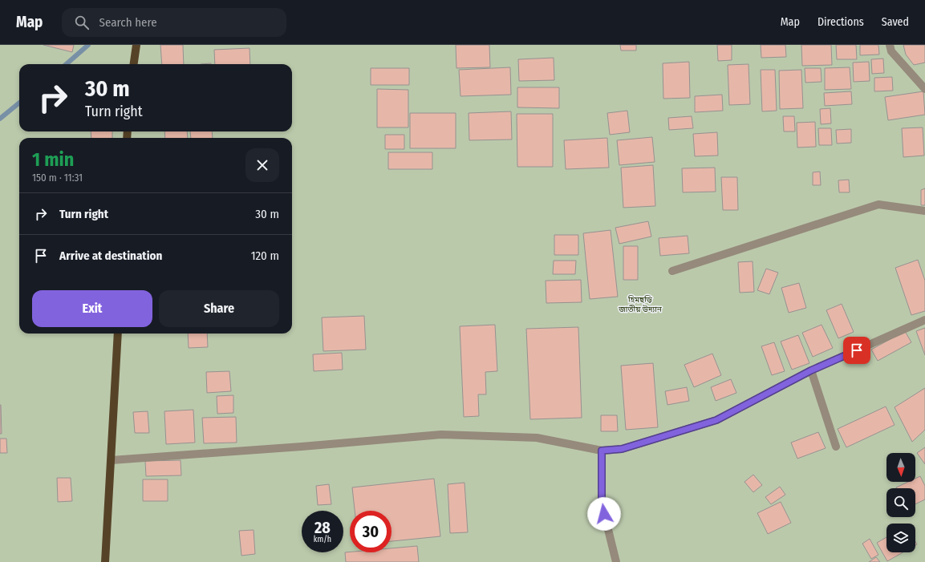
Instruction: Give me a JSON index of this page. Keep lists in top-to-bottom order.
{
  "parks": ["হিমছড়ি জাতীয় উদ্যান"],
  "north": "bottom",
  "page": {
    "header": "Map",
    "search": "Search here",
    "nav": ["Map", "Directions", "Saved"],
    "turn": ["30 m", "Turn right"],
    "heading": ["1 min", "150 m · 11:31"],
    "list": [
      {
        "name": "Turn right",
        "value": "30 m"
      },
      {
        "name": "Arrive at destination",
        "value": "120 m"
      }
    ],
    "buttons": ["Exit", "Share"],
    "speed": "28 km/h",
    "limit": "30"
  }
}
